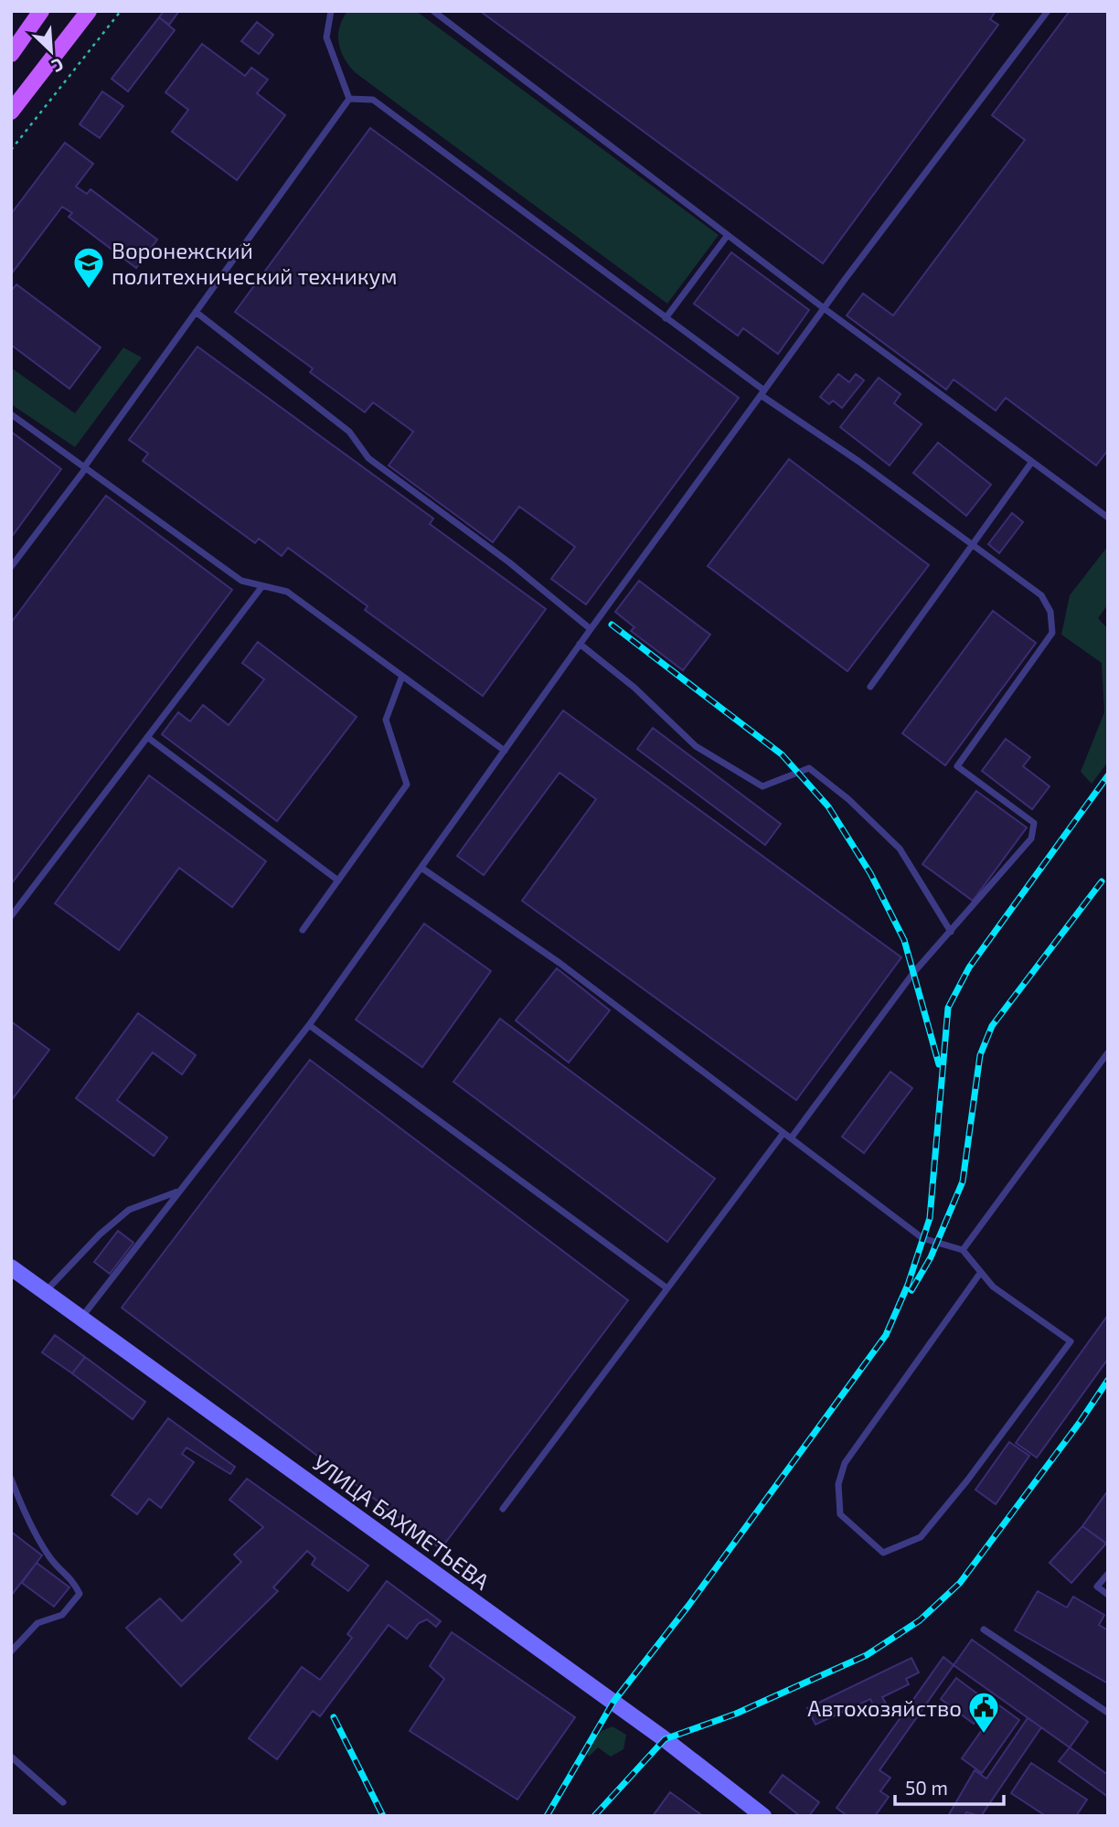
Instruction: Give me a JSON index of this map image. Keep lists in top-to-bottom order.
{
  "streets": {
    "street": ["УЛИЦА БАХМЕТЬЕВА"]
  },
  "places": {
    "school or university": ["Воронежский политехнический техникум"],
    "public building": ["Автохозяйство"]
  },
  "scale_bar": "50 m",
  "north": "bottom right"
}
